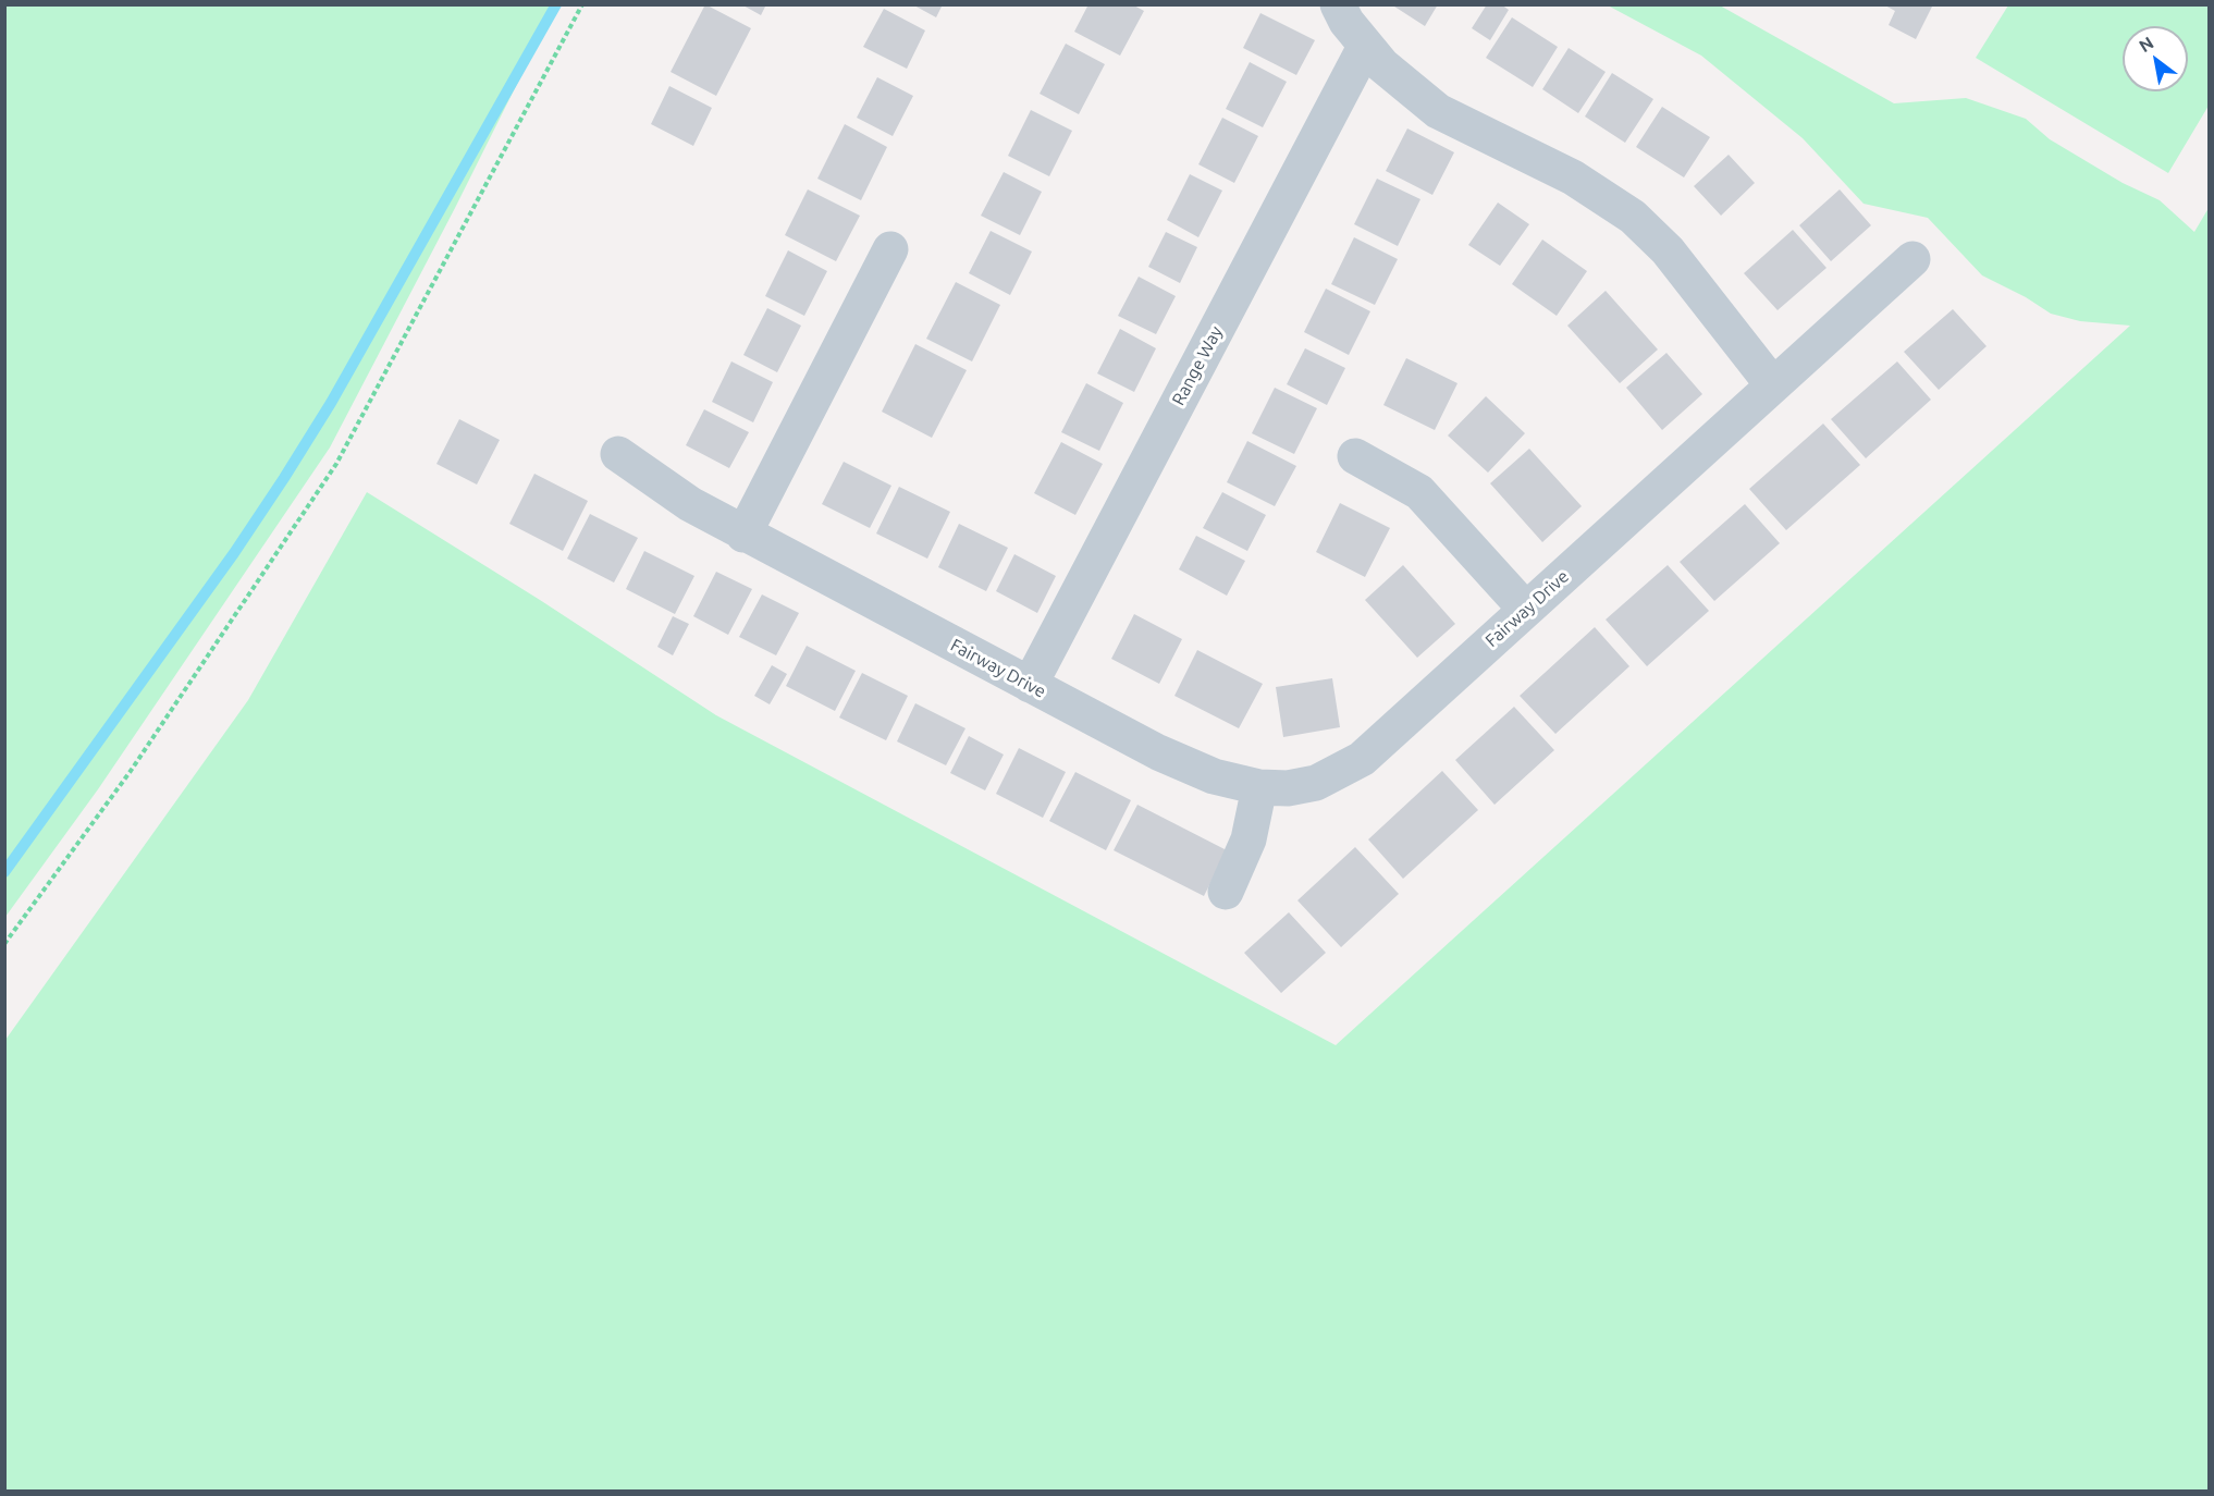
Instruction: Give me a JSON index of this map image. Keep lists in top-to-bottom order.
{
  "streets": {
    "street": ["Range Way", "Fairway Drive"]
  },
  "crossings": [
    ["Range Way", "Fairway Drive"]
  ],
  "north": "top left"
}
